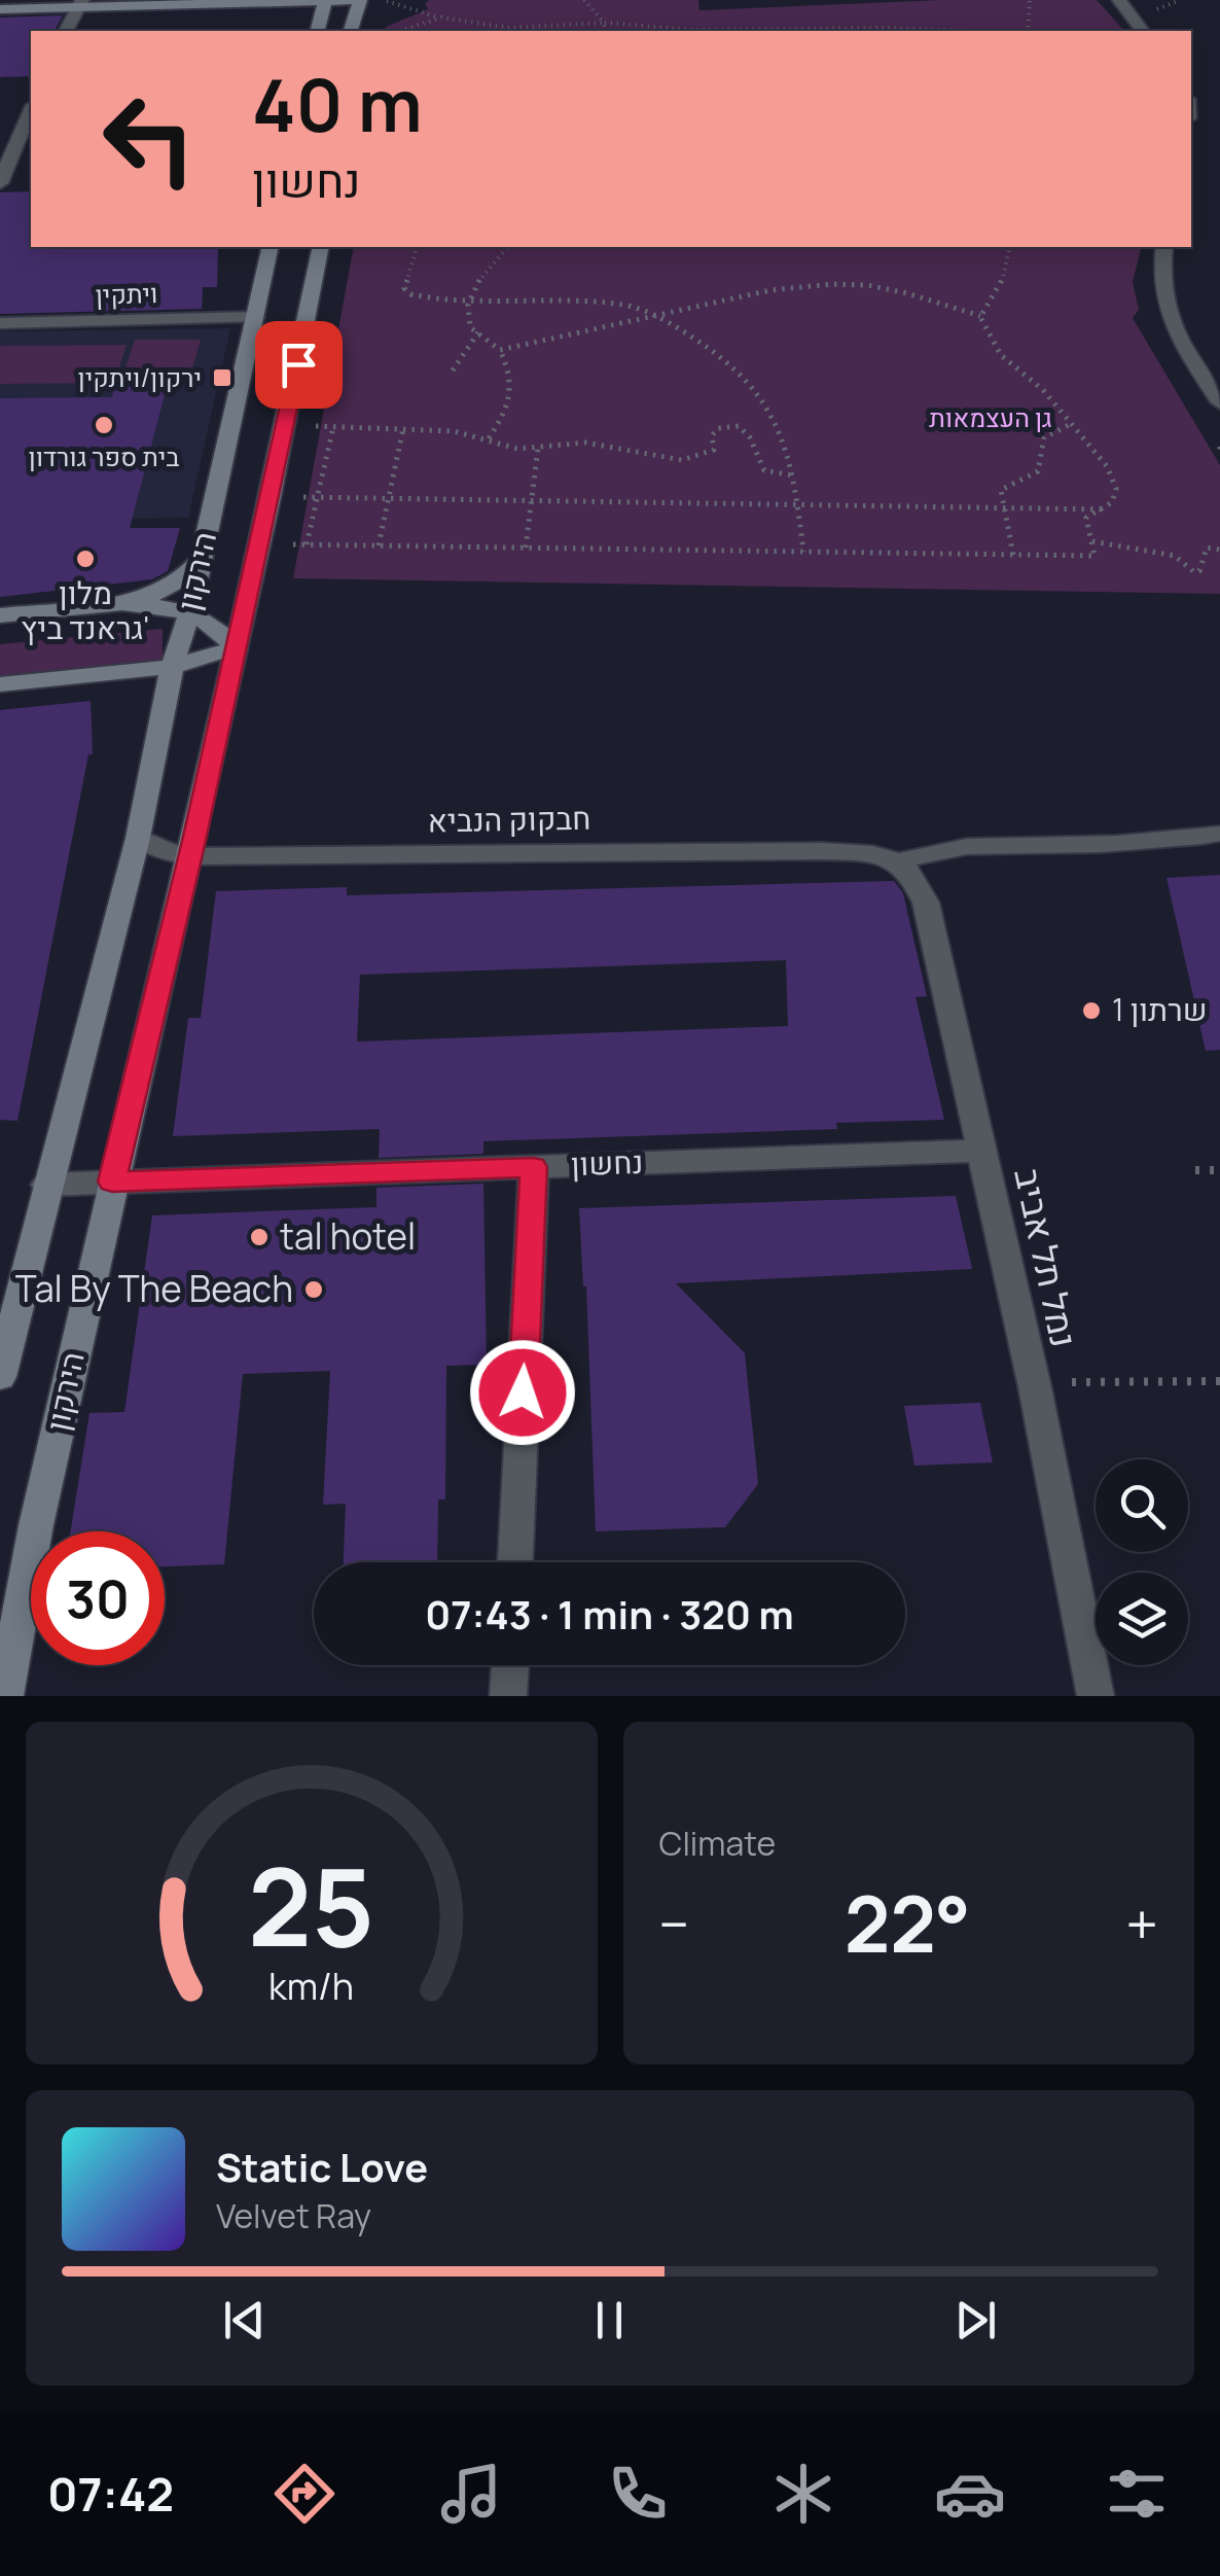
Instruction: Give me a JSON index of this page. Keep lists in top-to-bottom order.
{
  "streets": {
    "main road": ["הירקון"],
    "street": [
      "ויתקין",
      "חבקוק הנביא",
      "נחשון",
      "נמל תל אביב"
    ]
  },
  "crossings": [
    ["ויתקין", "הירקון"],
    ["הירקון", "חבקוק הנביא"],
    ["הירקון", "נחשון"],
    ["חבקוק הנביא", "נמל תל אביב"],
    ["נחשון", "נמל תל אביב"]
  ],
  "parks": ["גן העצמאות"],
  "places": {
    "transit": ["ירקון/ויתקין"],
    "other": [
      "בית ספר גורדון",
      "מלון גראנד ביץ'",
      "שרתון 1",
      "tal hotel",
      "Tal By The Beach"
    ]
  },
  "page": {
    "turn": ["40 m", "נחשון"],
    "limit": "30",
    "trip": "07:43 · 1 min · 320 m",
    "tile": "Climate",
    "heat": ["−", "22°", "+"],
    "song": ["Static Love", "Velvet Ray"],
    "tabs": "07:42",
    "gauge": ["25", "km/h"]
  }
}
